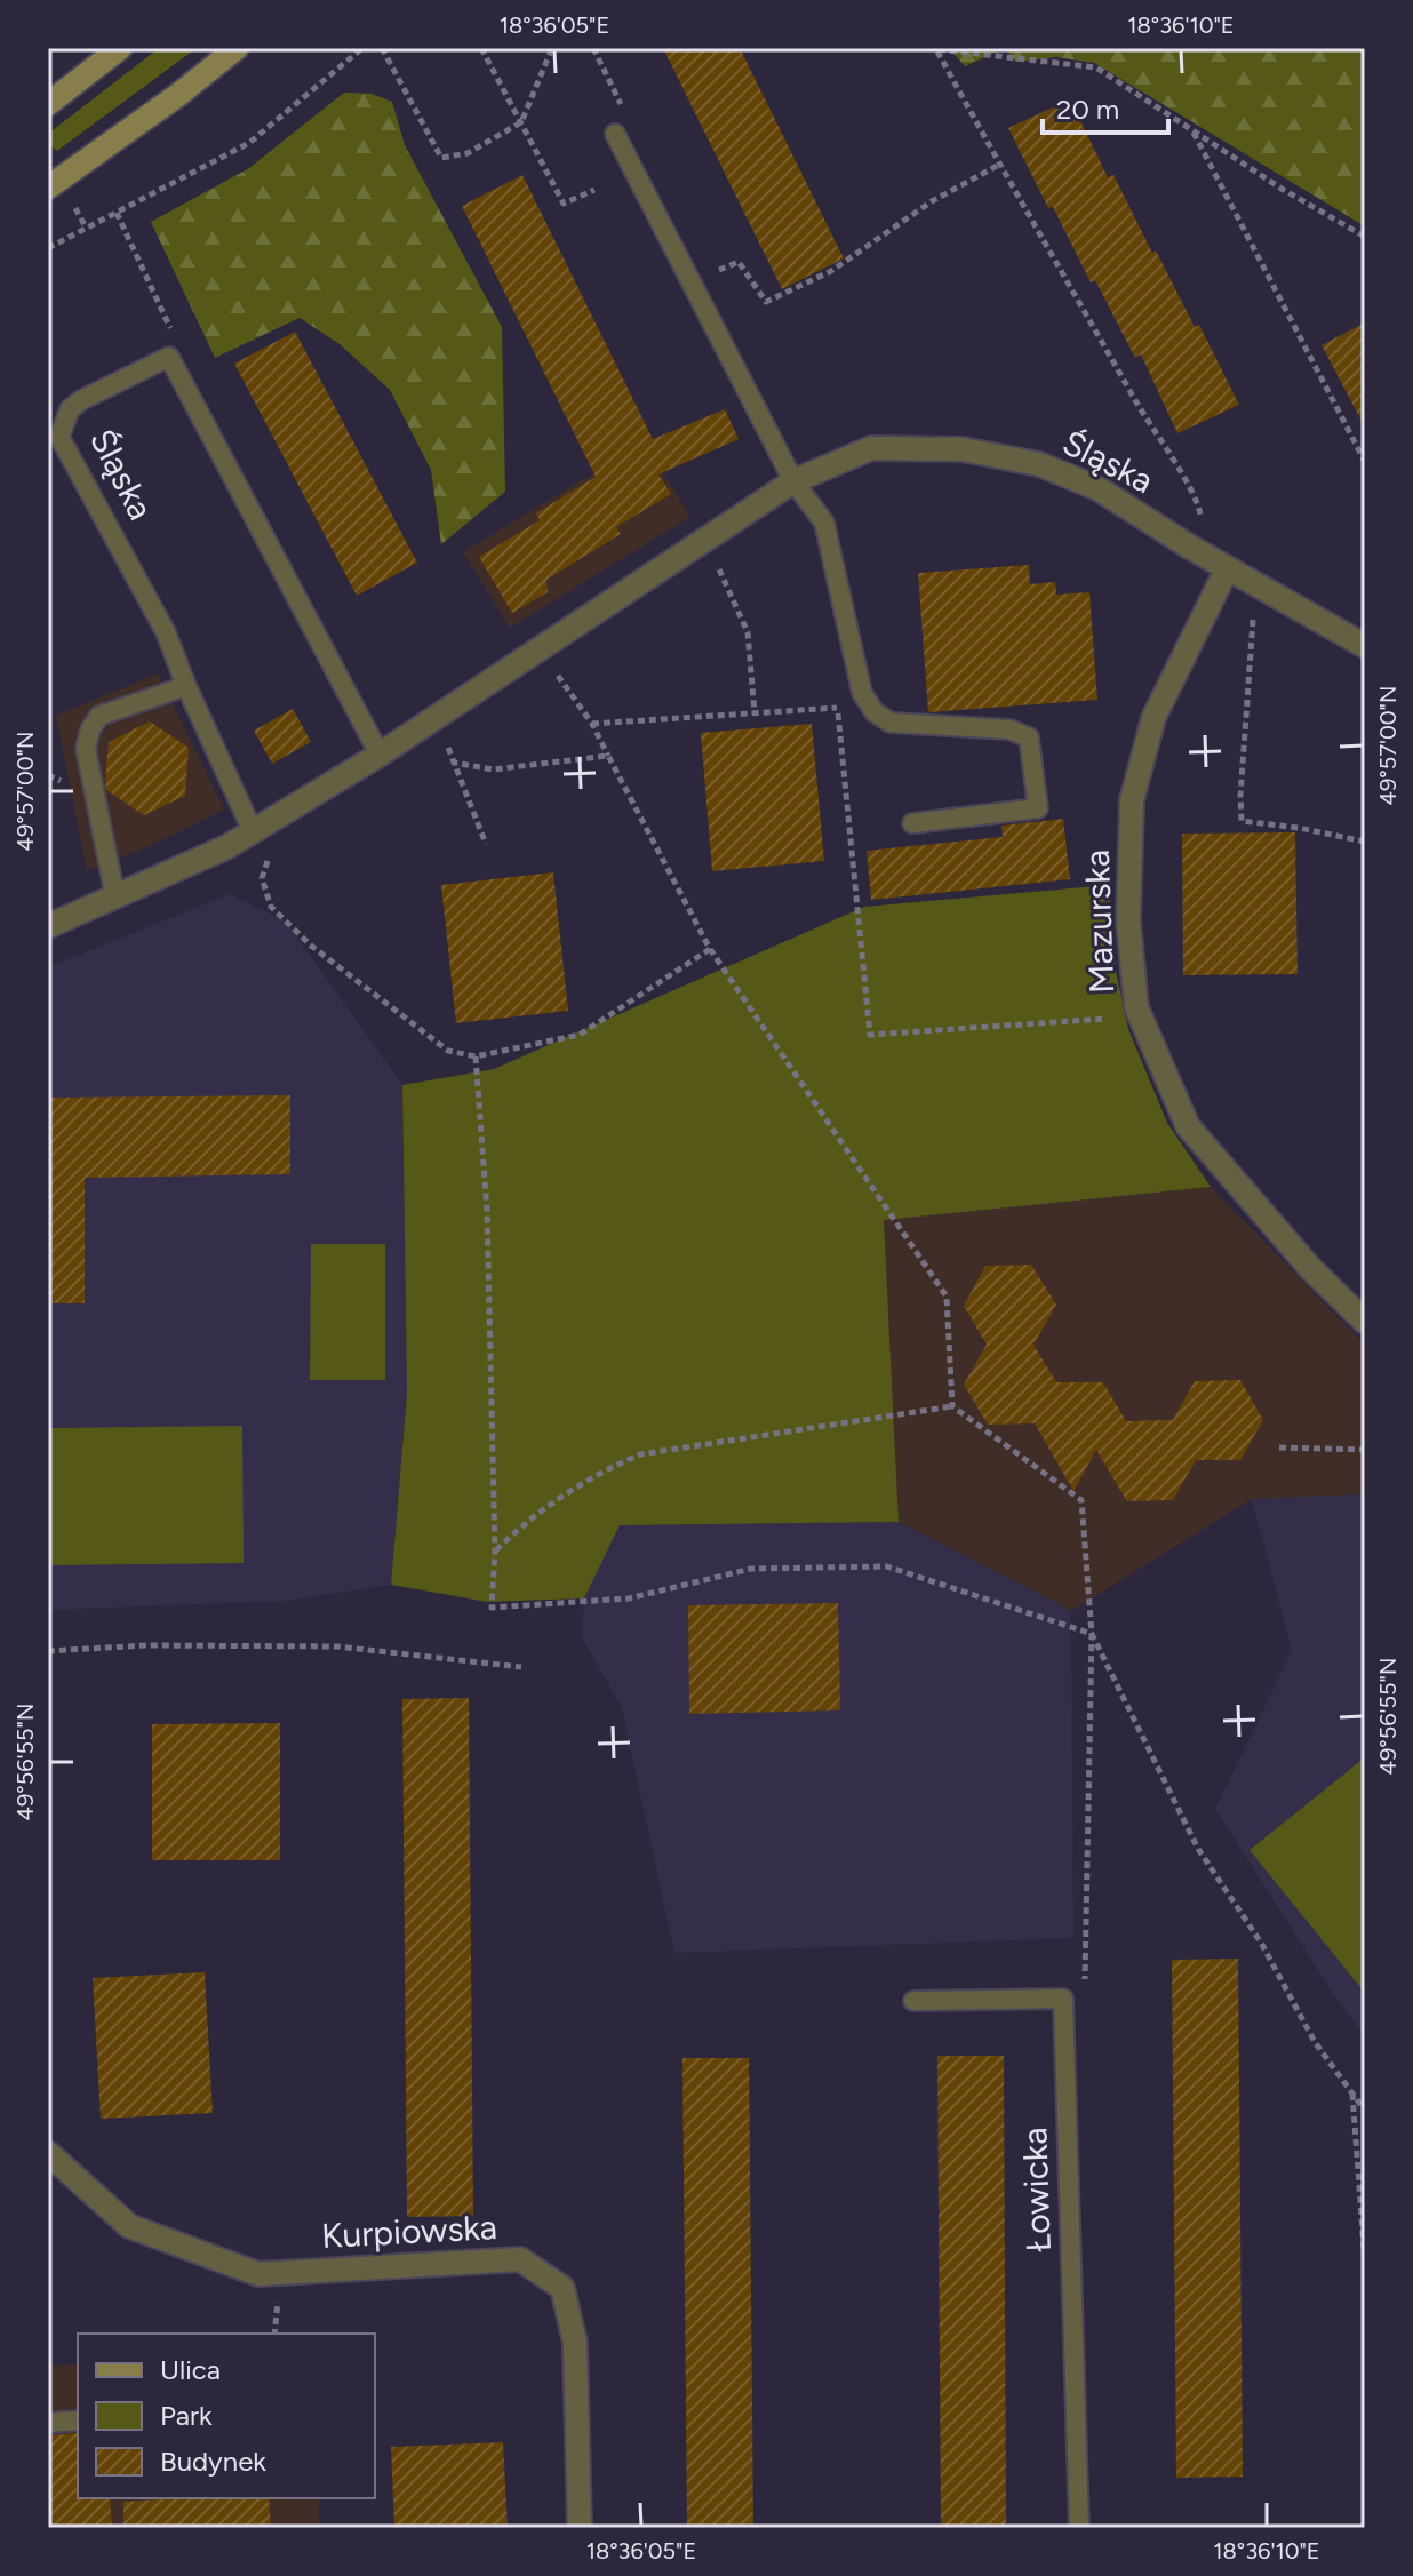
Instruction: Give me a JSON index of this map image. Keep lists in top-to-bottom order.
{
  "streets": {
    "street": ["Śląska", "Mazurska", "Kurpiowska"],
    "lane": ["Łowicka"]
  },
  "crossings": [
    ["Śląska", "Mazurska"]
  ],
  "legend": ["Ulica", "Park", "Budynek"],
  "scale_bar": "20 m",
  "coordinates": [
    "18°36'05\"E",
    "18°36'10\"E",
    "49°57'00\"N",
    "49°56'55\"N"
  ]
}
